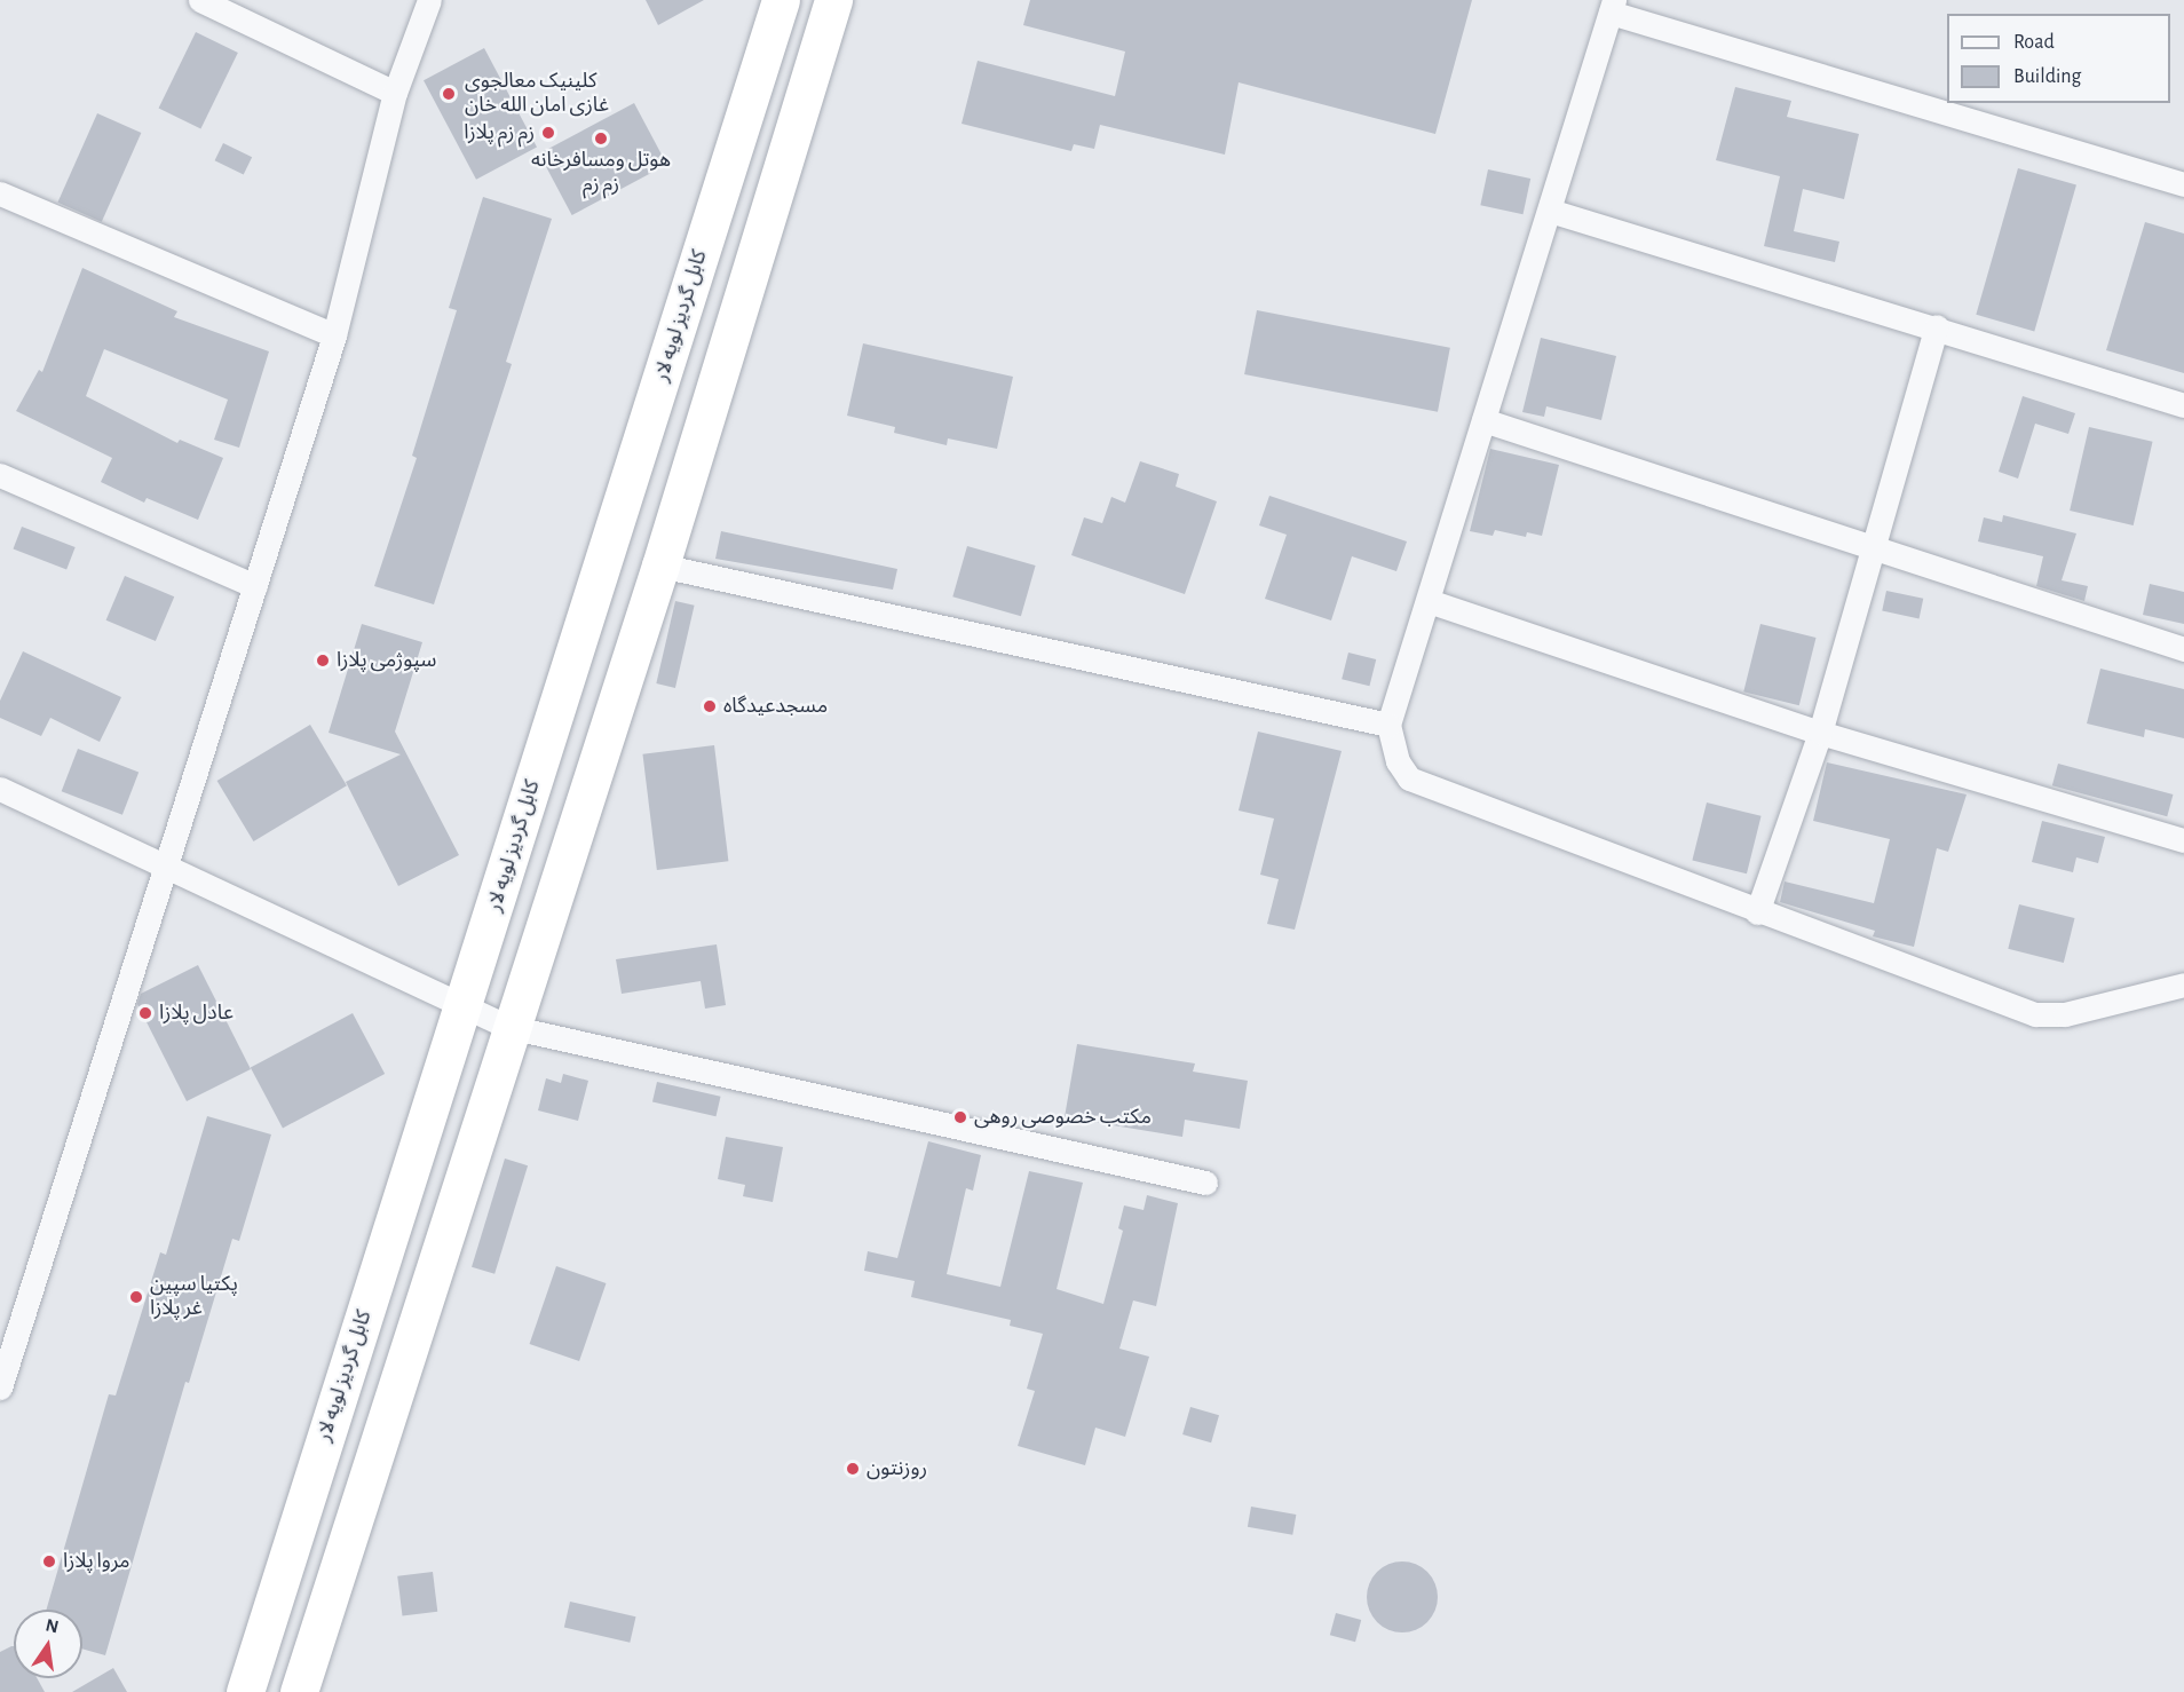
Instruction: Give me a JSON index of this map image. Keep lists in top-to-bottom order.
{
  "streets": {
    "highway": ["کابل گردیز لویه لار"]
  },
  "places": [
    "کلینیک معالجوی غازی امان الله خان",
    "زم زم پلازا",
    "هوتل ومسافرخانه زم زم",
    "سپوژمی پلازا",
    "مسجدعیدگاه",
    "عادل پلازا",
    "مکتب خصوصی روهی",
    "پکتیا سپین غر پلازا",
    "روزنتون",
    "مروا پلازا"
  ],
  "legend": ["Road", "Building"],
  "north": "top"
}
